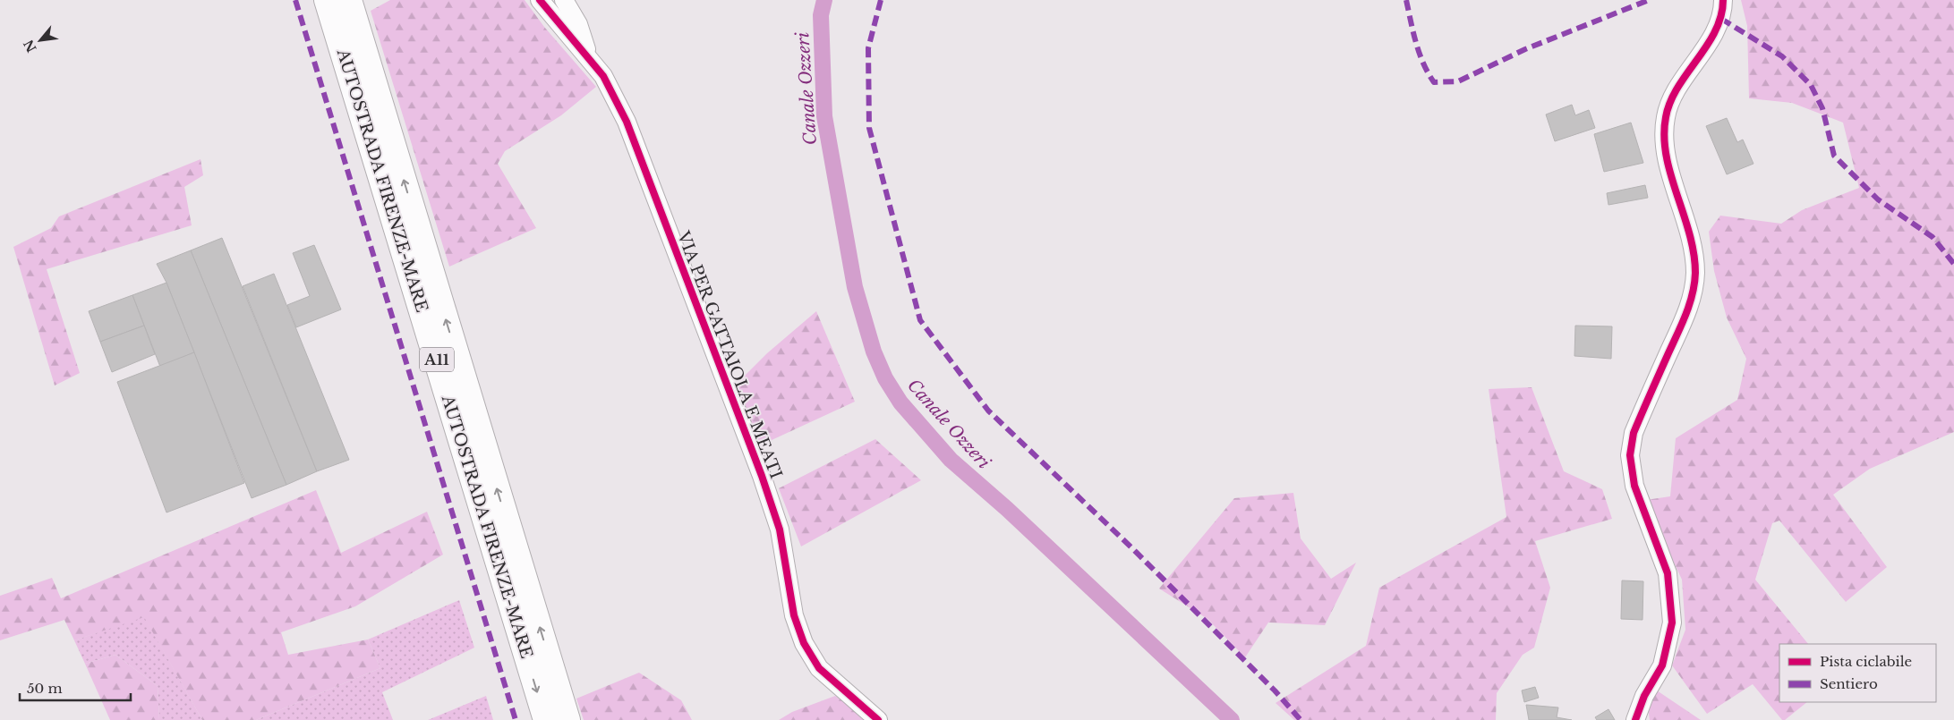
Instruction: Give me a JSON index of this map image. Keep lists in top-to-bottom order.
{
  "streets": {
    "highway": ["AUTOSTRADA FIRENZE-MARE", "A11"],
    "street": ["VIA PER GATTAIOLA E MEATI"]
  },
  "water": ["Canale Ozzeri"],
  "legend": ["Pista ciclabile", "Sentiero"],
  "scale_bar": "50 m",
  "north": "bottom left"
}
